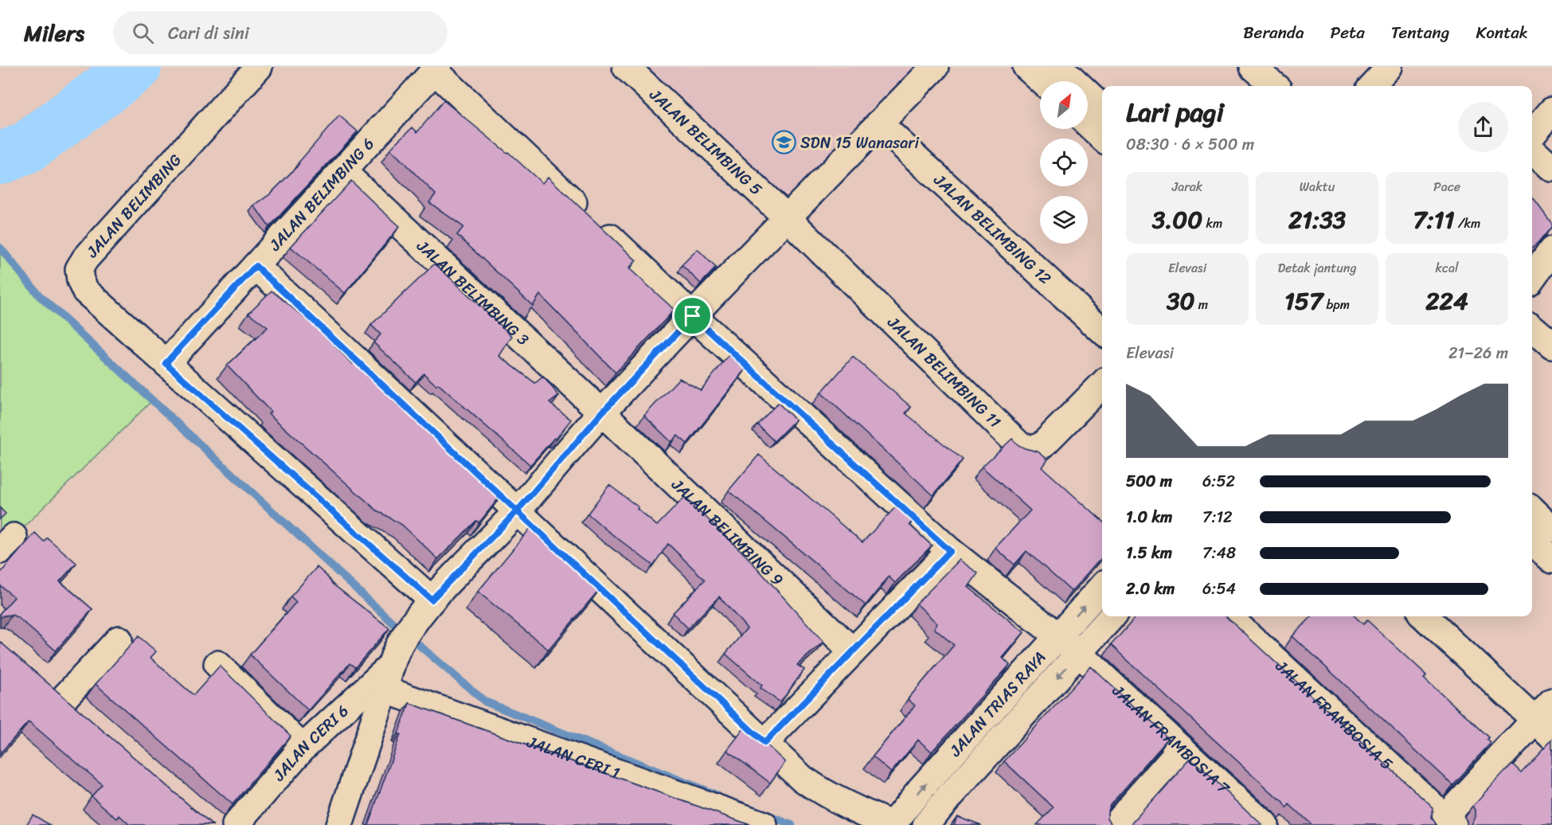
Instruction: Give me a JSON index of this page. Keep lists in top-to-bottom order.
{
  "streets": {
    "street": [
      "JALAN BELIMBING 5",
      "JALAN BELIMBING 6",
      "JALAN BELIMBING",
      "JALAN BELIMBING 12",
      "JALAN BELIMBING 3",
      "JALAN BELIMBING 11",
      "JALAN BELIMBING 9",
      "JALAN TRIAS RAYA",
      "JALAN FRAMBOSIA 5",
      "JALAN FRAMBOSIA 7",
      "JALAN CERI 6",
      "JALAN CERI 1"
    ]
  },
  "crossings": [
    ["JALAN BELIMBING 5", "JALAN BELIMBING 11"],
    ["JALAN BELIMBING 6", "JALAN BELIMBING"],
    ["JALAN BELIMBING 6", "JALAN BELIMBING 3"],
    ["JALAN BELIMBING 6", "JALAN FRAMBOSIA 7"],
    ["JALAN BELIMBING 3", "JALAN BELIMBING 9"],
    ["JALAN TRIAS RAYA", "JALAN FRAMBOSIA 7"],
    ["JALAN CERI 6", "JALAN CERI 1"]
  ],
  "places": {
    "school or university": ["SDN 15 Wanasari"]
  },
  "north": "top right",
  "page": {
    "header": "Milers",
    "search": "Cari di sini",
    "nav": [
      "Beranda",
      "Peta",
      "Tentang",
      "Kontak"
    ],
    "heading": ["Lari pagi", "08:30 · 6 × 500 m"],
    "stats": [
      ["Jarak", "3.00 km"],
      ["Waktu", "21:33"],
      ["Pace", "7:11 /km"],
      ["Elevasi", "30 m"],
      ["Detak jantung", "157 bpm"],
      ["kcal", "224"]
    ],
    "chart": ["Elevasi", "21–26 m"],
    "list": [
      {
        "name": "500 m",
        "note": "6:52"
      },
      {
        "name": "1.0 km",
        "note": "7:12"
      },
      {
        "name": "1.5 km",
        "note": "7:48"
      },
      {
        "name": "2.0 km",
        "note": "6:54"
      }
    ]
  }
}
